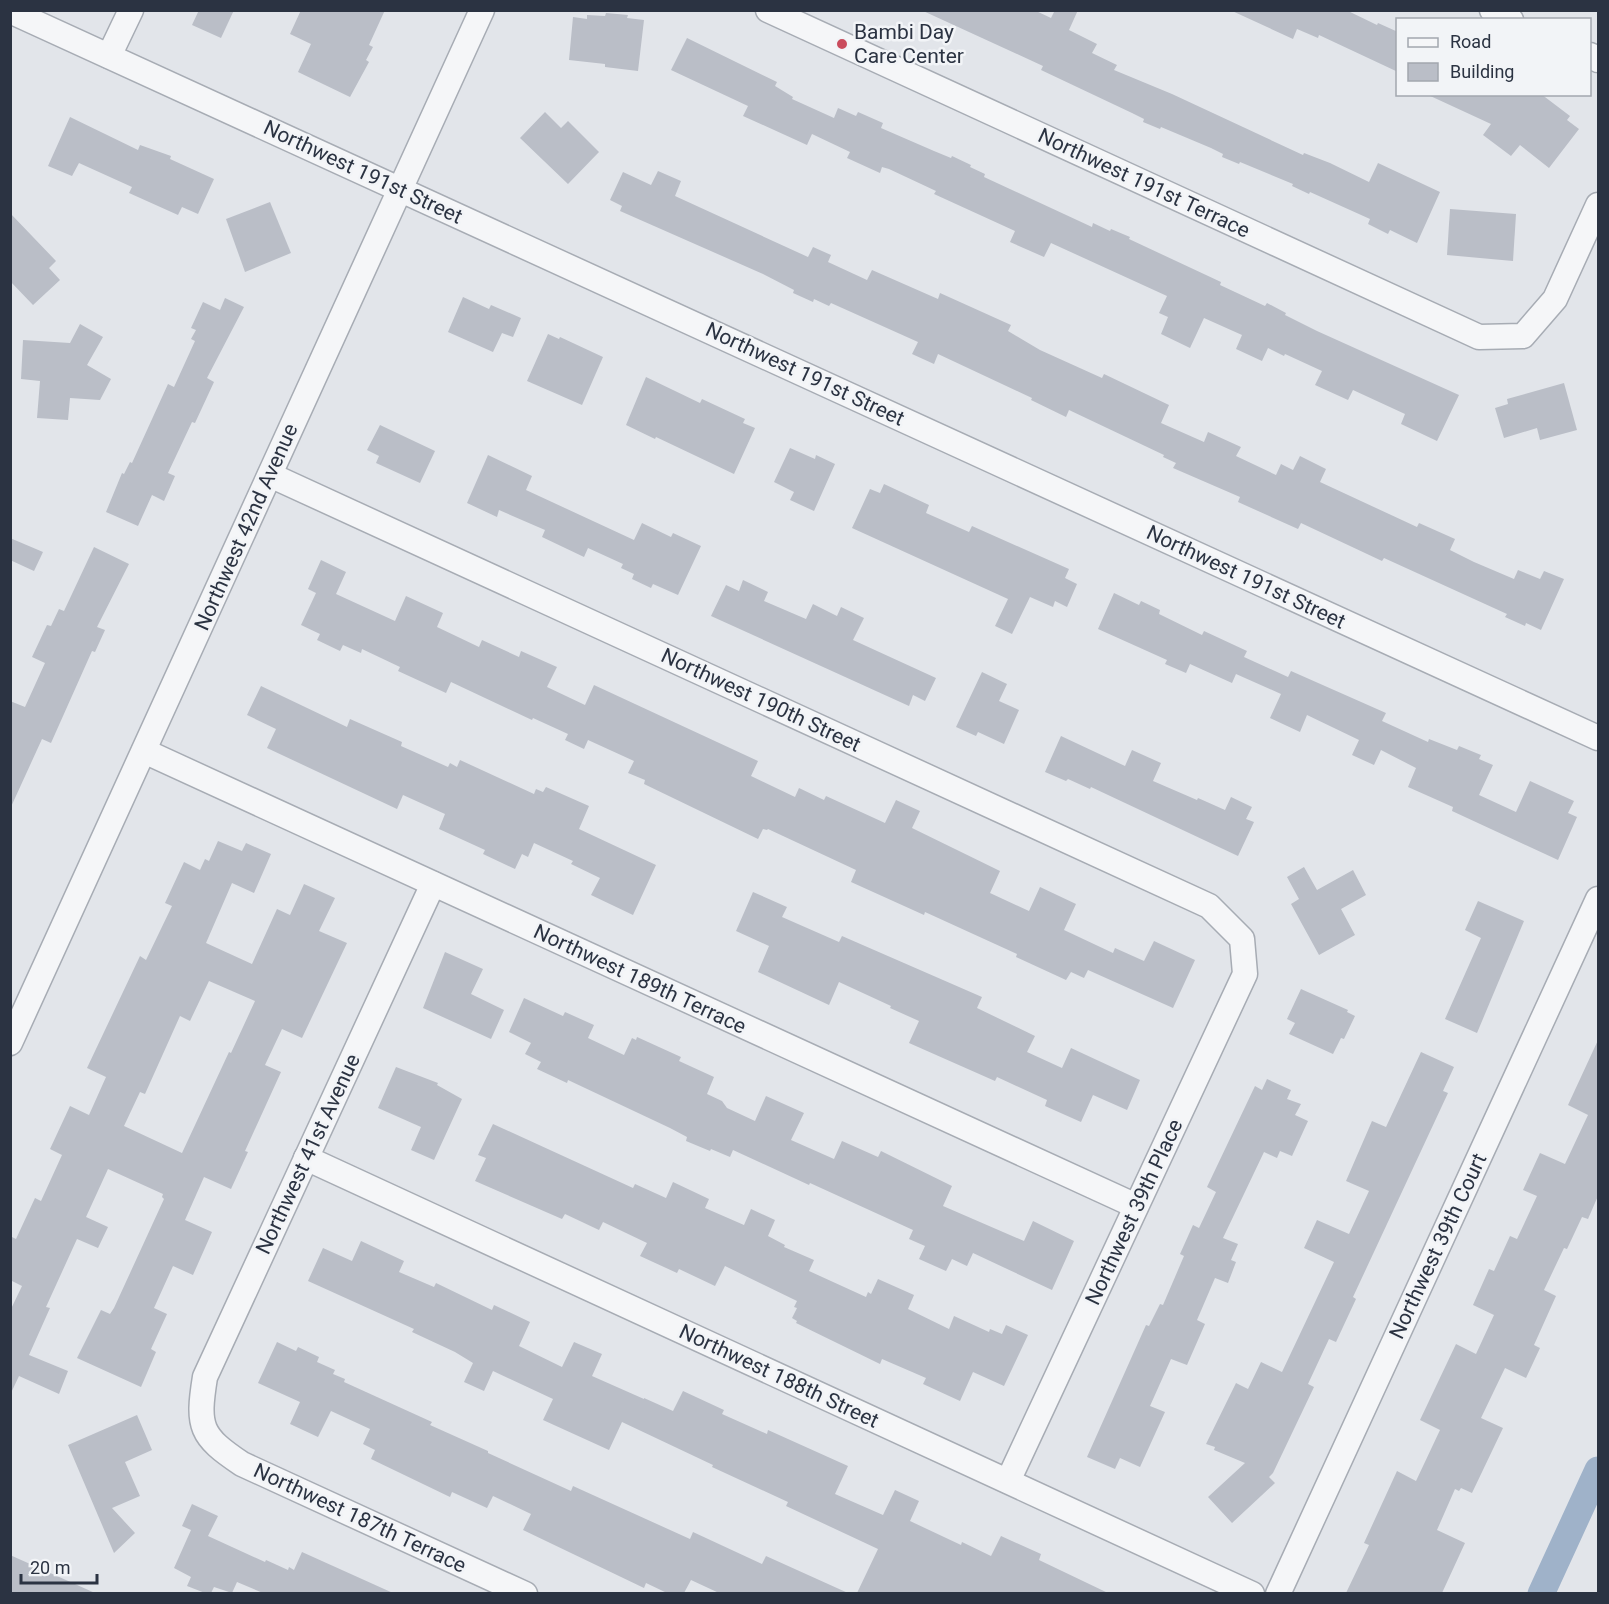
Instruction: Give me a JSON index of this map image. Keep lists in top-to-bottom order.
{
  "streets": {
    "street": [
      "Northwest 191st Street",
      "Northwest 191st Terrace",
      "Northwest 42nd Avenue",
      "Northwest 190th Street",
      "Northwest 189th Terrace",
      "Northwest 41st Avenue",
      "Northwest 39th Place",
      "Northwest 39th Court",
      "Northwest 188th Street",
      "Northwest 187th Terrace"
    ]
  },
  "crossings": [
    ["Northwest 191st Street", "Northwest 42nd Avenue"],
    ["Northwest 42nd Avenue", "Northwest 190th Street"],
    ["Northwest 42nd Avenue", "Northwest 189th Terrace"],
    ["Northwest 190th Street", "Northwest 39th Place"],
    ["Northwest 189th Terrace", "Northwest 41st Avenue"],
    ["Northwest 189th Terrace", "Northwest 39th Place"],
    ["Northwest 41st Avenue", "Northwest 188th Street"],
    ["Northwest 41st Avenue", "Northwest 187th Terrace"],
    ["Northwest 39th Place", "Northwest 188th Street"]
  ],
  "places": ["Bambi Day Care Center"],
  "legend": ["Road", "Building"],
  "scale_bar": "20 m"
}
